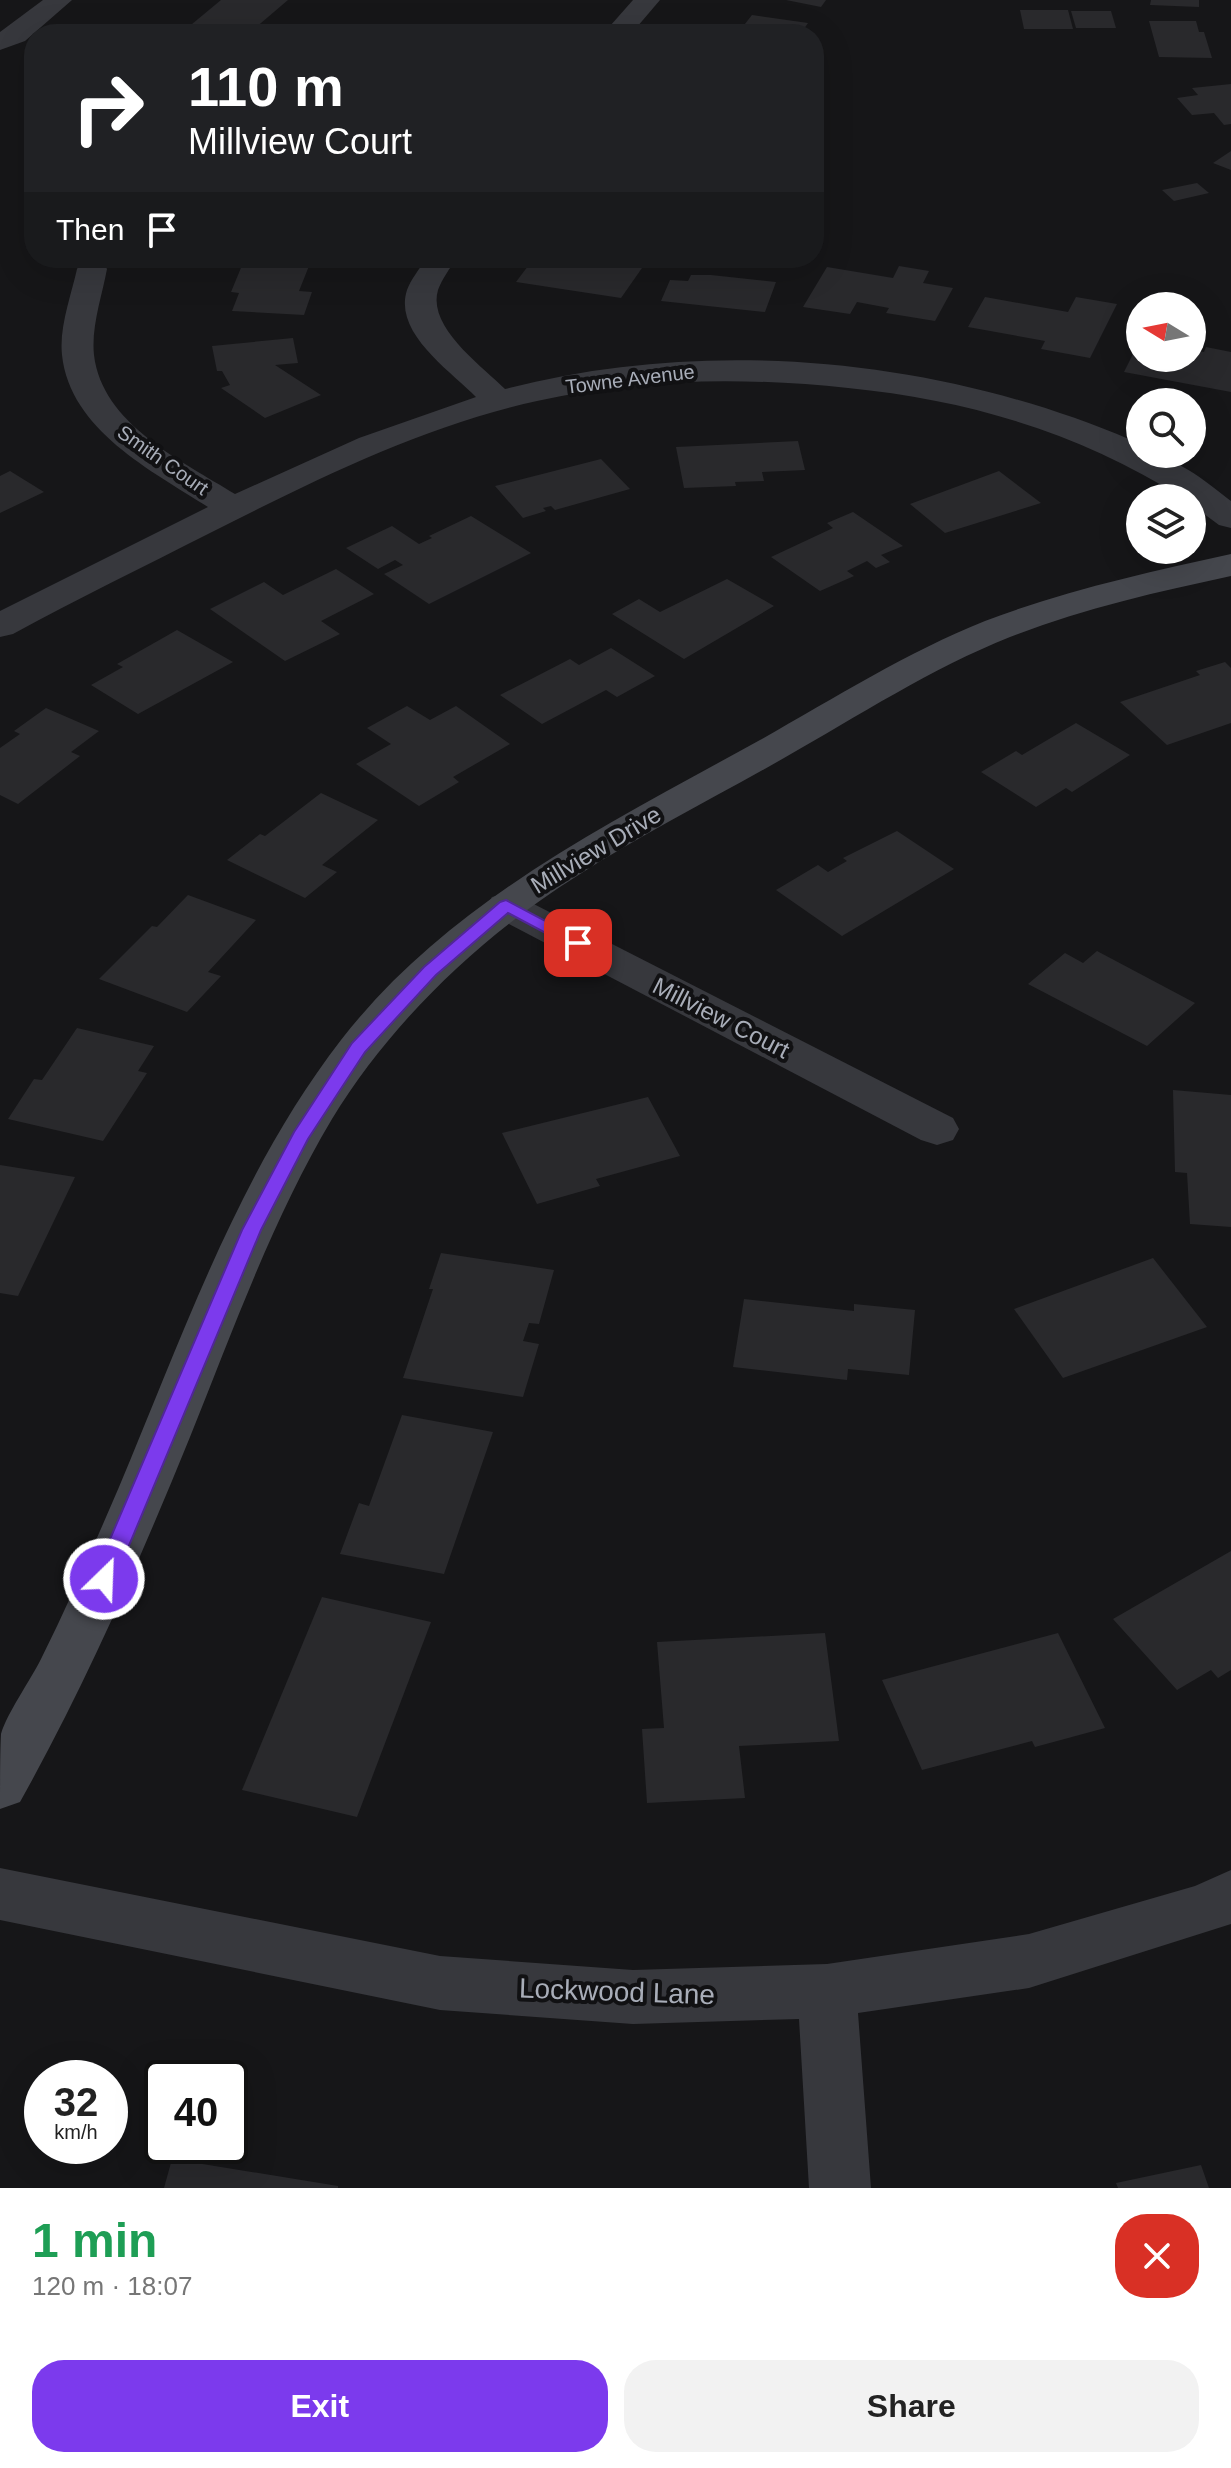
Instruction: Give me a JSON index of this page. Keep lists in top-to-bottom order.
{
  "streets": {
    "street": [
      "Towne Avenue",
      "Smith Court",
      "Millview Drive",
      "Millview Court",
      "Lockwood Lane"
    ]
  },
  "crossings": [
    ["Towne Avenue", "Smith Court"],
    ["Millview Drive", "Millview Court"]
  ],
  "north": "left",
  "page": {
    "turn": ["110 m", "Millview Court"],
    "then": "Then",
    "speed": "32 km/h",
    "limit": "40",
    "heading": ["1 min", "120 m · 18:07"],
    "buttons": ["Exit", "Share"]
  }
}
